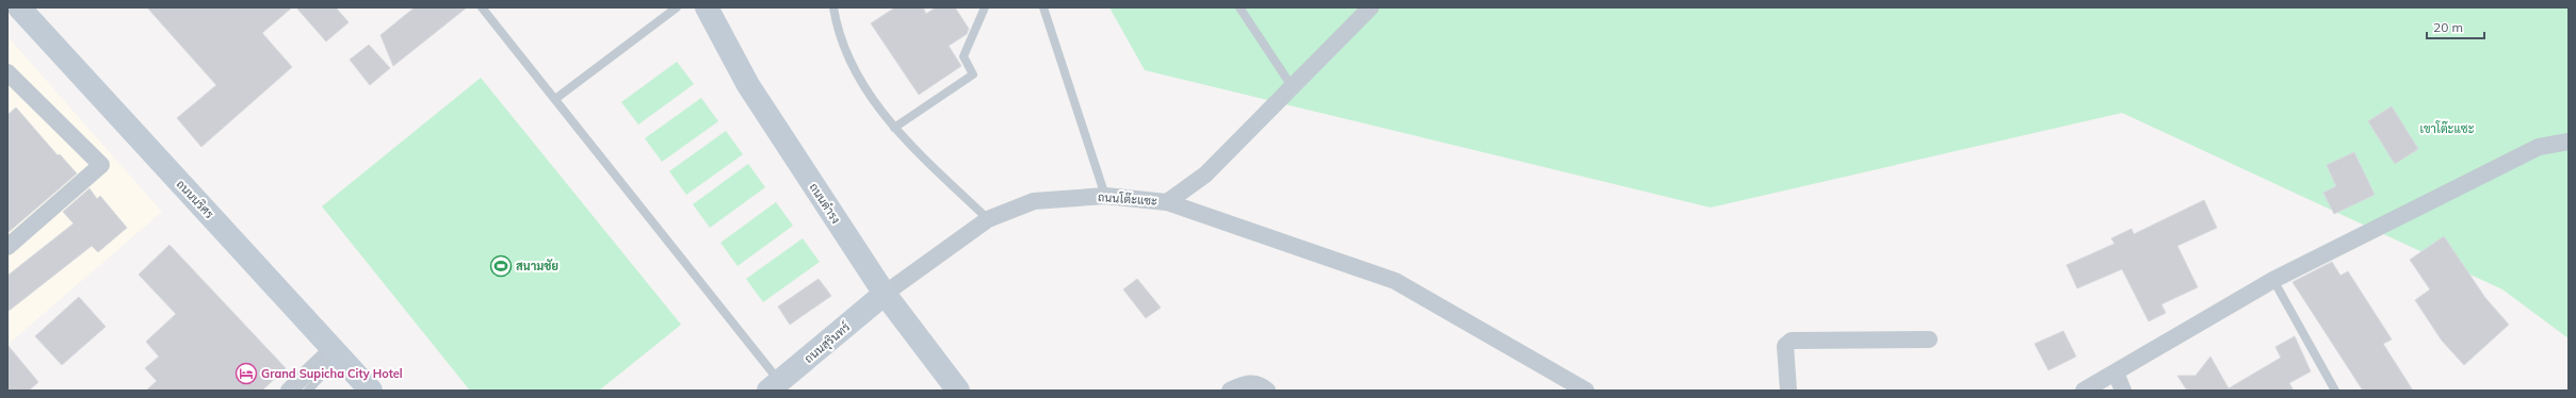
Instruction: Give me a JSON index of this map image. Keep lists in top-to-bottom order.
{
  "streets": {
    "street": [
      "ถนนนริศร",
      "ถนนโต๊ะแซะ",
      "ถนนดำรง",
      "ถนนสุรินทร์"
    ]
  },
  "crossings": [
    ["ถนนโต๊ะแซะ", "ถนนดำรง"],
    ["ถนนโต๊ะแซะ", "ถนนสุรินทร์"],
    ["ถนนดำรง", "ถนนสุรินทร์"]
  ],
  "parks": ["เขาโต๊ะแซะ"],
  "places": {
    "sports": ["สนามชัย"],
    "hotel": ["Grand Supicha City Hotel"]
  },
  "scale_bar": "20 m"
}
